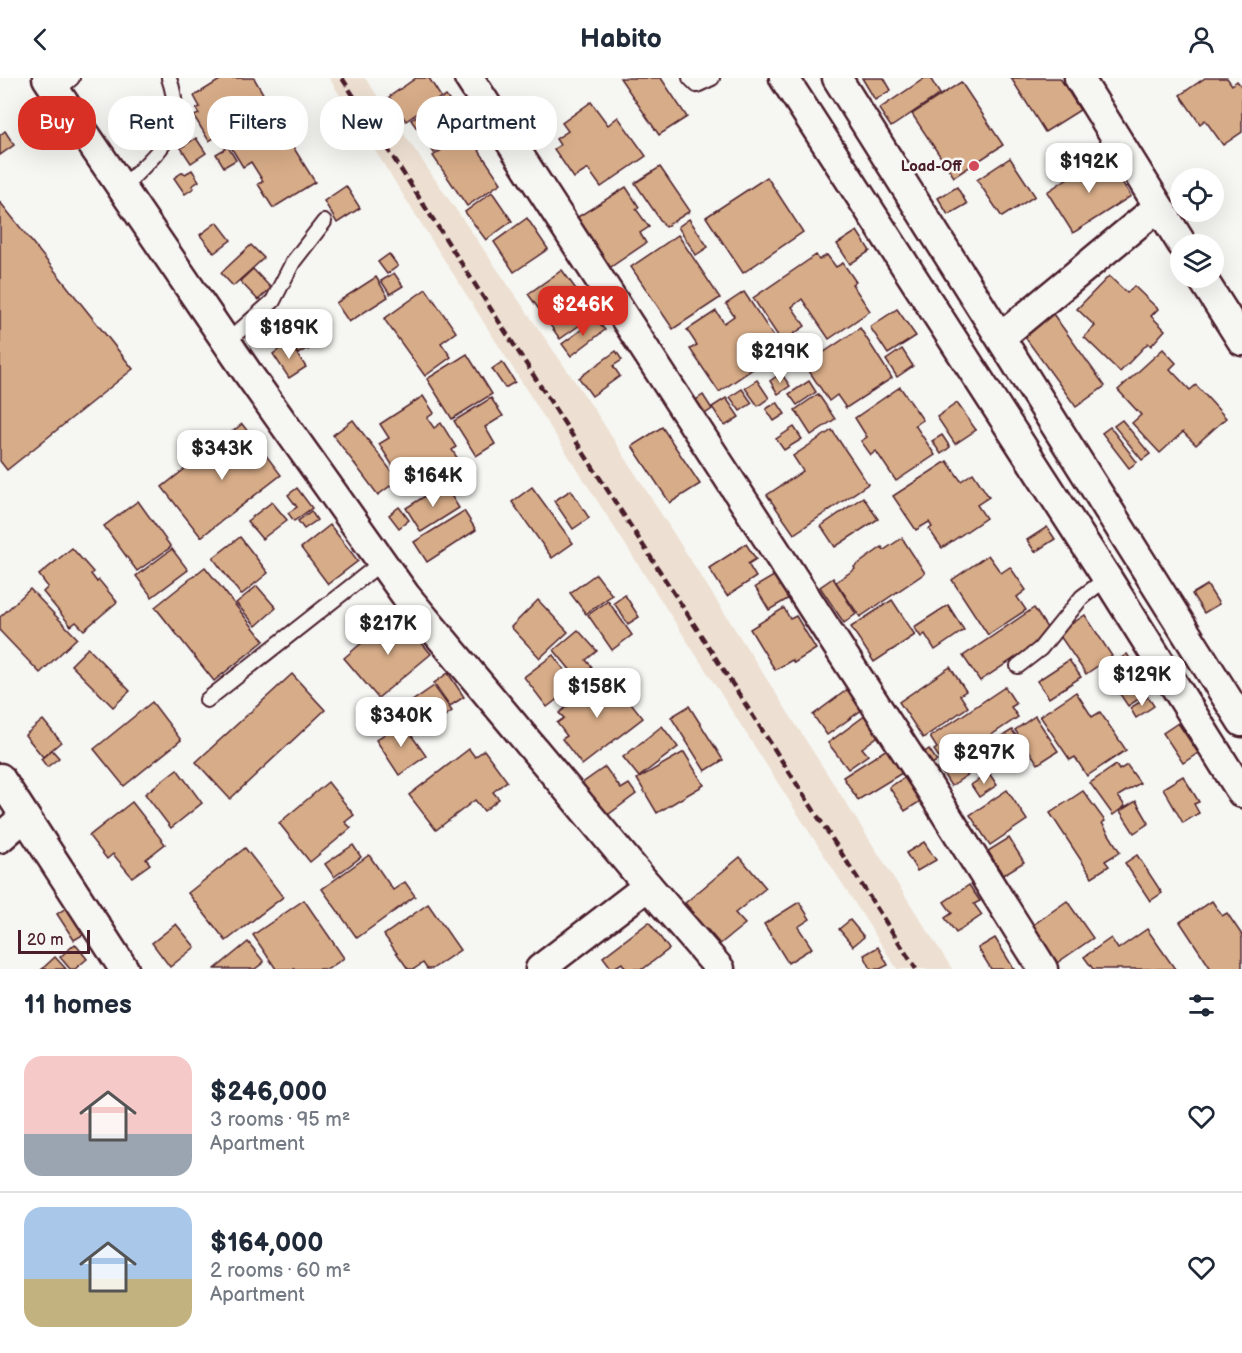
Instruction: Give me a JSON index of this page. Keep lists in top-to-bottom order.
{
  "places": ["Load-Off"],
  "scale_bar": "20 m",
  "page": {
    "header": "Habito",
    "chip": [
      "Buy",
      "Rent",
      "Filters",
      "New",
      "Apartment"
    ],
    "price": [
      "$192K",
      "$246K",
      "$189K",
      "$219K",
      "$343K",
      "$164K",
      "$217K",
      "$129K",
      "$158K",
      "$340K",
      "$297K"
    ],
    "scale": "20 m",
    "heading": "11 homes",
    "list": [
      {
        "name": "$246,000",
        "note": "3 rooms · 95 m² · Apartment"
      },
      {
        "name": "$164,000",
        "note": "2 rooms · 60 m² · Apartment"
      }
    ]
  }
}
